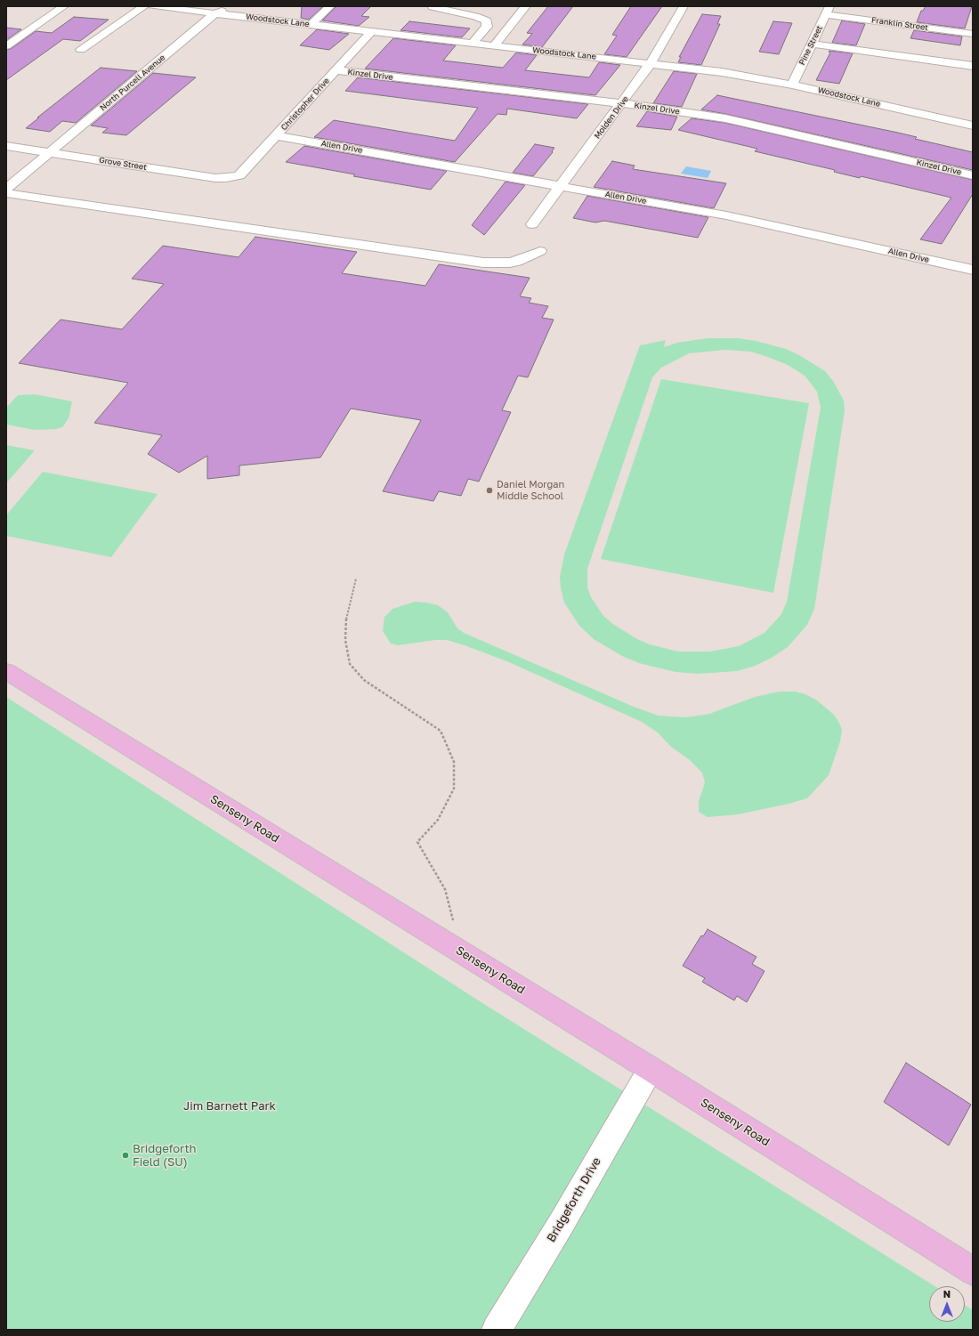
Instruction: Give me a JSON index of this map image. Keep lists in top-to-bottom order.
{
  "streets": {
    "main road": ["Senseny Road"],
    "street": [
      "Woodstock Lane",
      "Franklin Street",
      "Pine Street",
      "Kinzel Drive",
      "North Purcell Avenue",
      "Christopher Drive",
      "Molden Drive",
      "Allen Drive",
      "Grove Street",
      "Bridgeforth Drive"
    ]
  },
  "crossings": [
    ["Woodstock Lane", "Pine Street"],
    ["Woodstock Lane", "North Purcell Avenue"],
    ["Woodstock Lane", "Christopher Drive"],
    ["Woodstock Lane", "Molden Drive"],
    ["Franklin Street", "Pine Street"],
    ["Kinzel Drive", "Christopher Drive"],
    ["Kinzel Drive", "Molden Drive"],
    ["North Purcell Avenue", "Grove Street"],
    ["Christopher Drive", "Allen Drive"],
    ["Christopher Drive", "Grove Street"],
    ["Molden Drive", "Allen Drive"],
    ["Senseny Road", "Bridgeforth Drive"]
  ],
  "parks": ["Jim Barnett Park"],
  "places": ["Daniel Morgan Middle School", "Bridgeforth Field (SU)"],
  "north": "top"
}
